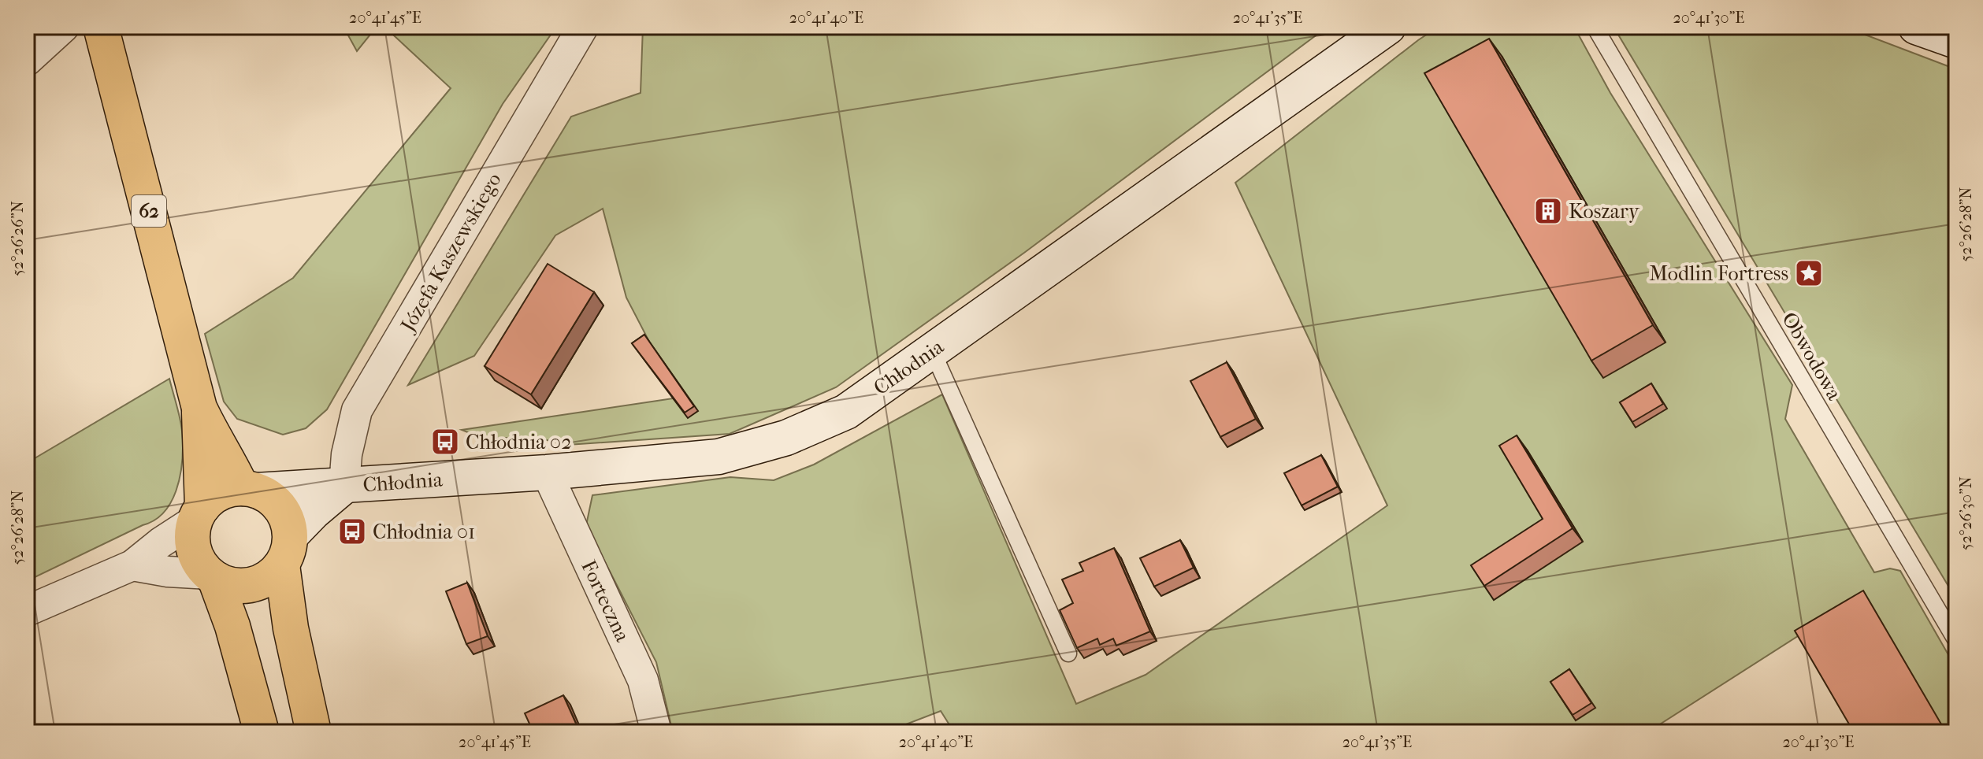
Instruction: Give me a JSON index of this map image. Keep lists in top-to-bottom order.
{
  "streets": {
    "main road": ["62"],
    "street": ["Józefa Kaszewskiego", "Chłodnia", "Forteczna"],
    "lane": ["Obwodowa"]
  },
  "crossings": [
    ["62", "Chłodnia"],
    ["Józefa Kaszewskiego", "Chłodnia"],
    ["Chłodnia", "Forteczna"]
  ],
  "places": {
    "building": ["Koszary"],
    "place": ["Modlin Fortress"],
    "bus stop": ["Chłodnia 02", "Chłodnia 01"]
  },
  "coordinates": [
    "20°41'45\"E",
    "20°41'40\"E",
    "20°41'35\"E",
    "20°41'30\"E",
    "52°26'28\"N",
    "52°26'26\"N",
    "52°26'30\"N"
  ]
}
